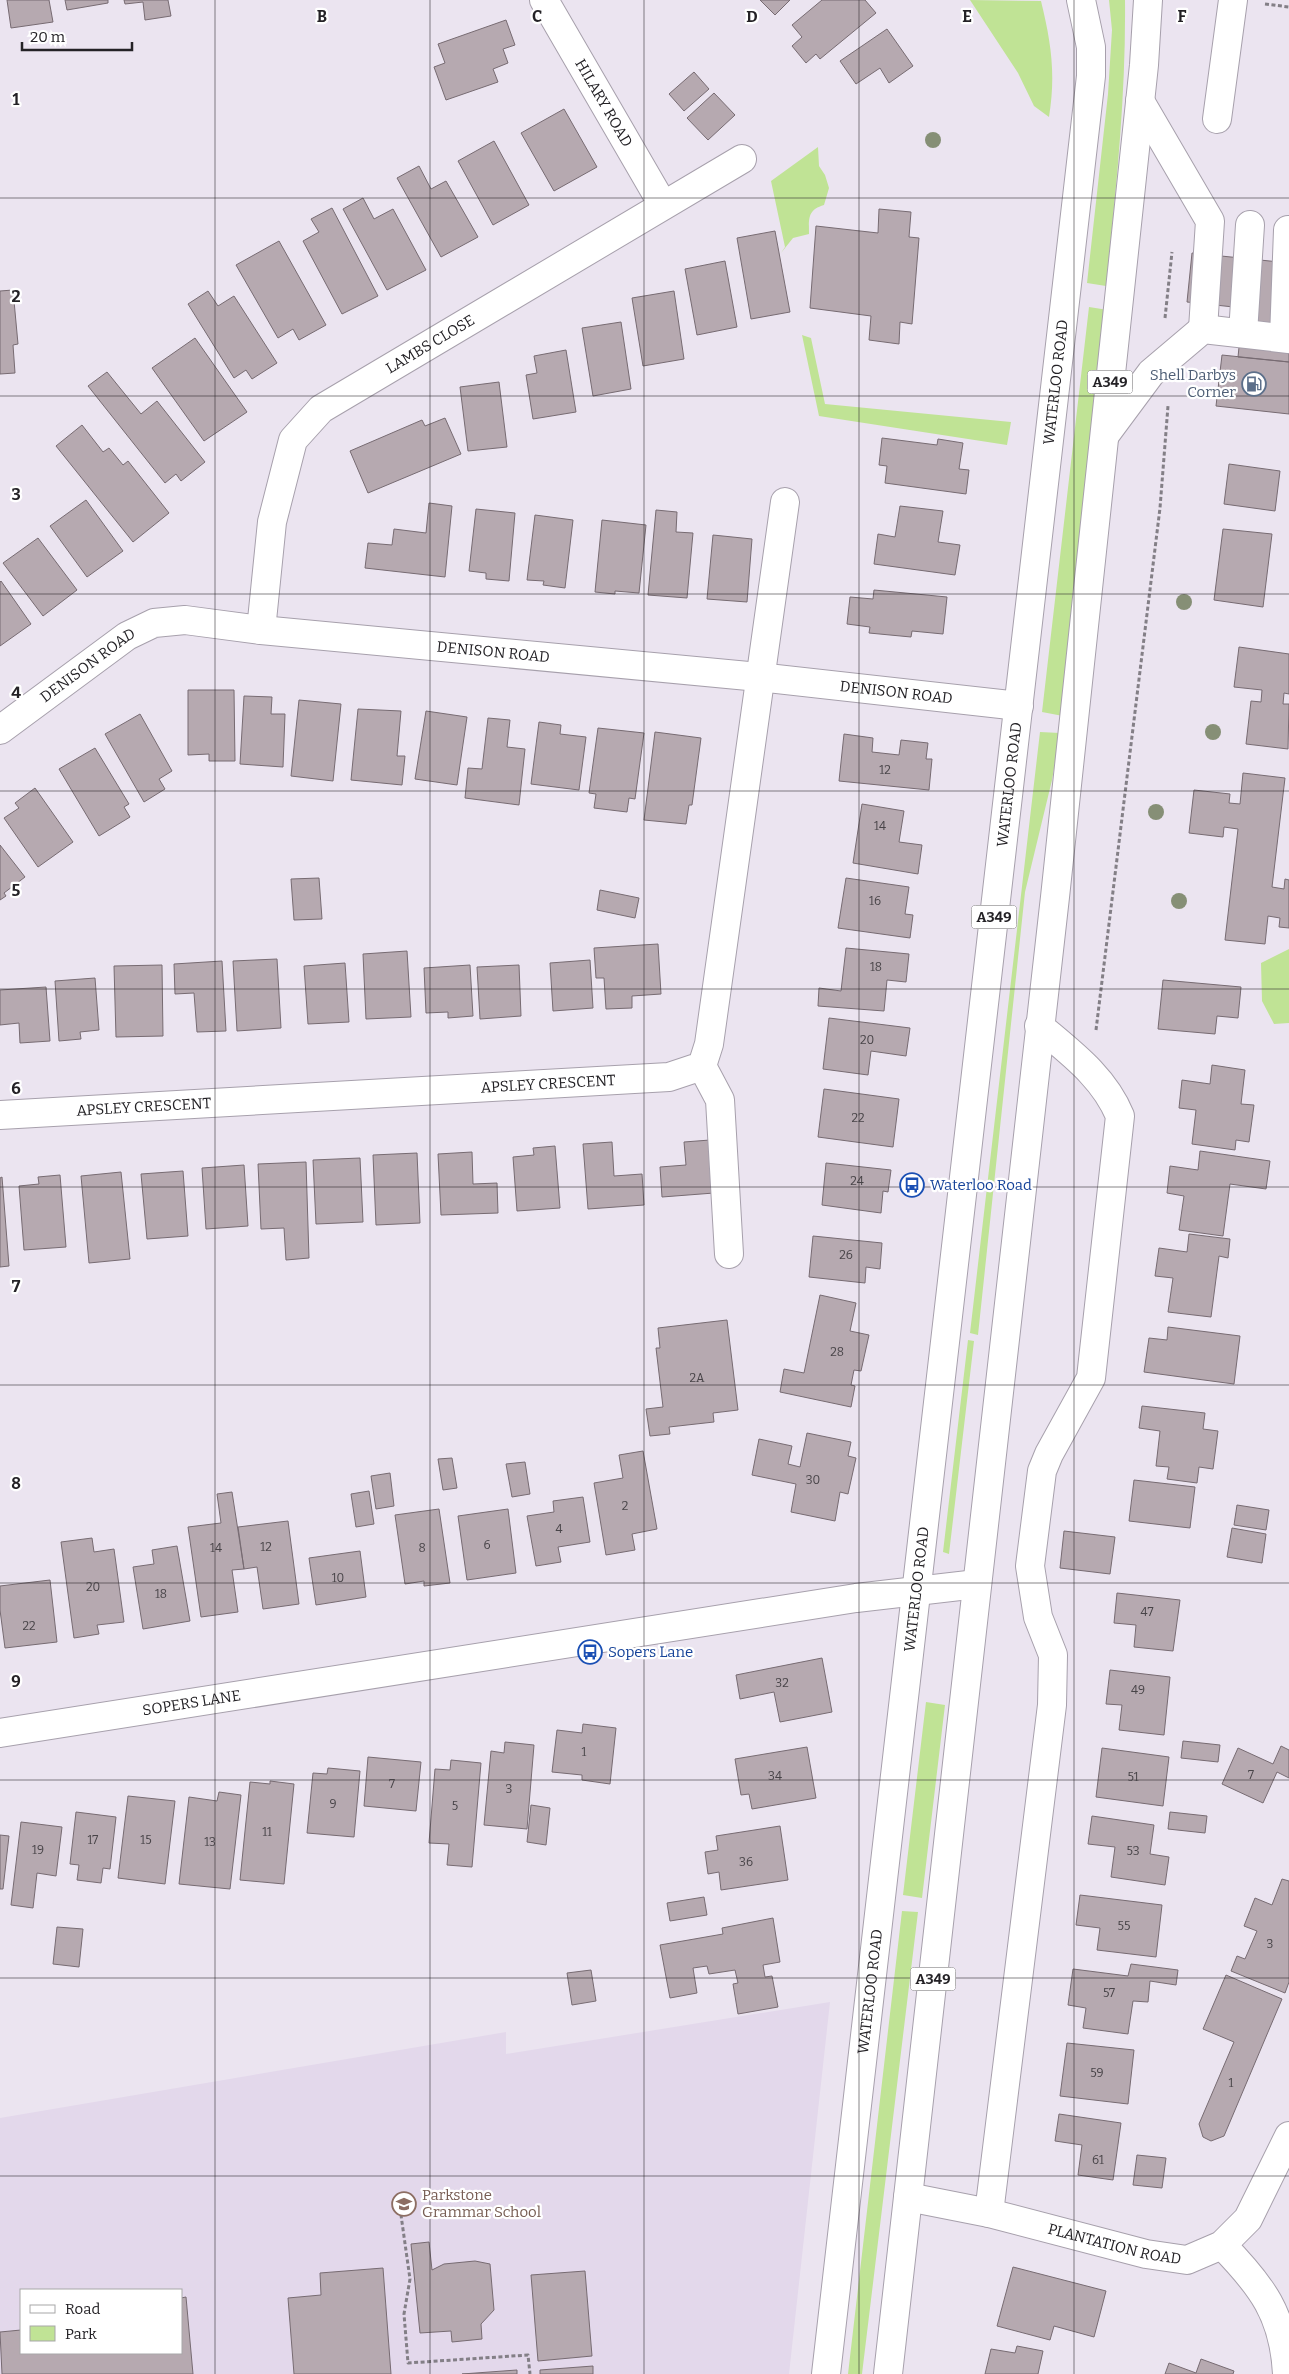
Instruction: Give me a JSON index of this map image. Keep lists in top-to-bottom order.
{
  "streets": {
    "street": [
      "HILARY ROAD",
      "LAMBS CLOSE",
      "WATERLOO ROAD",
      "A349",
      "DENISON ROAD",
      "APSLEY CRESCENT",
      "SOPERS LANE",
      "PLANTATION ROAD"
    ]
  },
  "crossings": [
    ["HILARY ROAD", "LAMBS CLOSE"],
    ["LAMBS CLOSE", "DENISON ROAD"],
    ["WATERLOO ROAD", "DENISON ROAD"],
    ["WATERLOO ROAD", "SOPERS LANE"],
    ["A349", "SOPERS LANE"],
    ["A349", "PLANTATION ROAD"]
  ],
  "places": {
    "fuel station": ["Shell Darbys Corner"],
    "bus stop": ["Waterloo Road", "Sopers Lane"],
    "school or university": ["Parkstone Grammar School"]
  },
  "house_numbers": [
    "12",
    "14",
    "16",
    "18",
    "20",
    "22",
    "24",
    "26",
    "28",
    "2A",
    "30",
    "2",
    "4",
    "6",
    "12",
    "14",
    "8",
    "10",
    "20",
    "18",
    "47",
    "22",
    "32",
    "49",
    "1",
    "7",
    "34",
    "51",
    "7",
    "3",
    "9",
    "5",
    "11",
    "17",
    "15",
    "13",
    "19",
    "53",
    "36",
    "55",
    "3",
    "57",
    "59",
    "1",
    "61"
  ],
  "legend": ["Road", "Park"],
  "scale_bar": "20 m",
  "grid": {
    "columns": [
      "B",
      "C",
      "D",
      "E",
      "F"
    ],
    "rows": [
      "1",
      "2",
      "3",
      "4",
      "5",
      "6",
      "7",
      "8",
      "9"
    ]
  }
}
